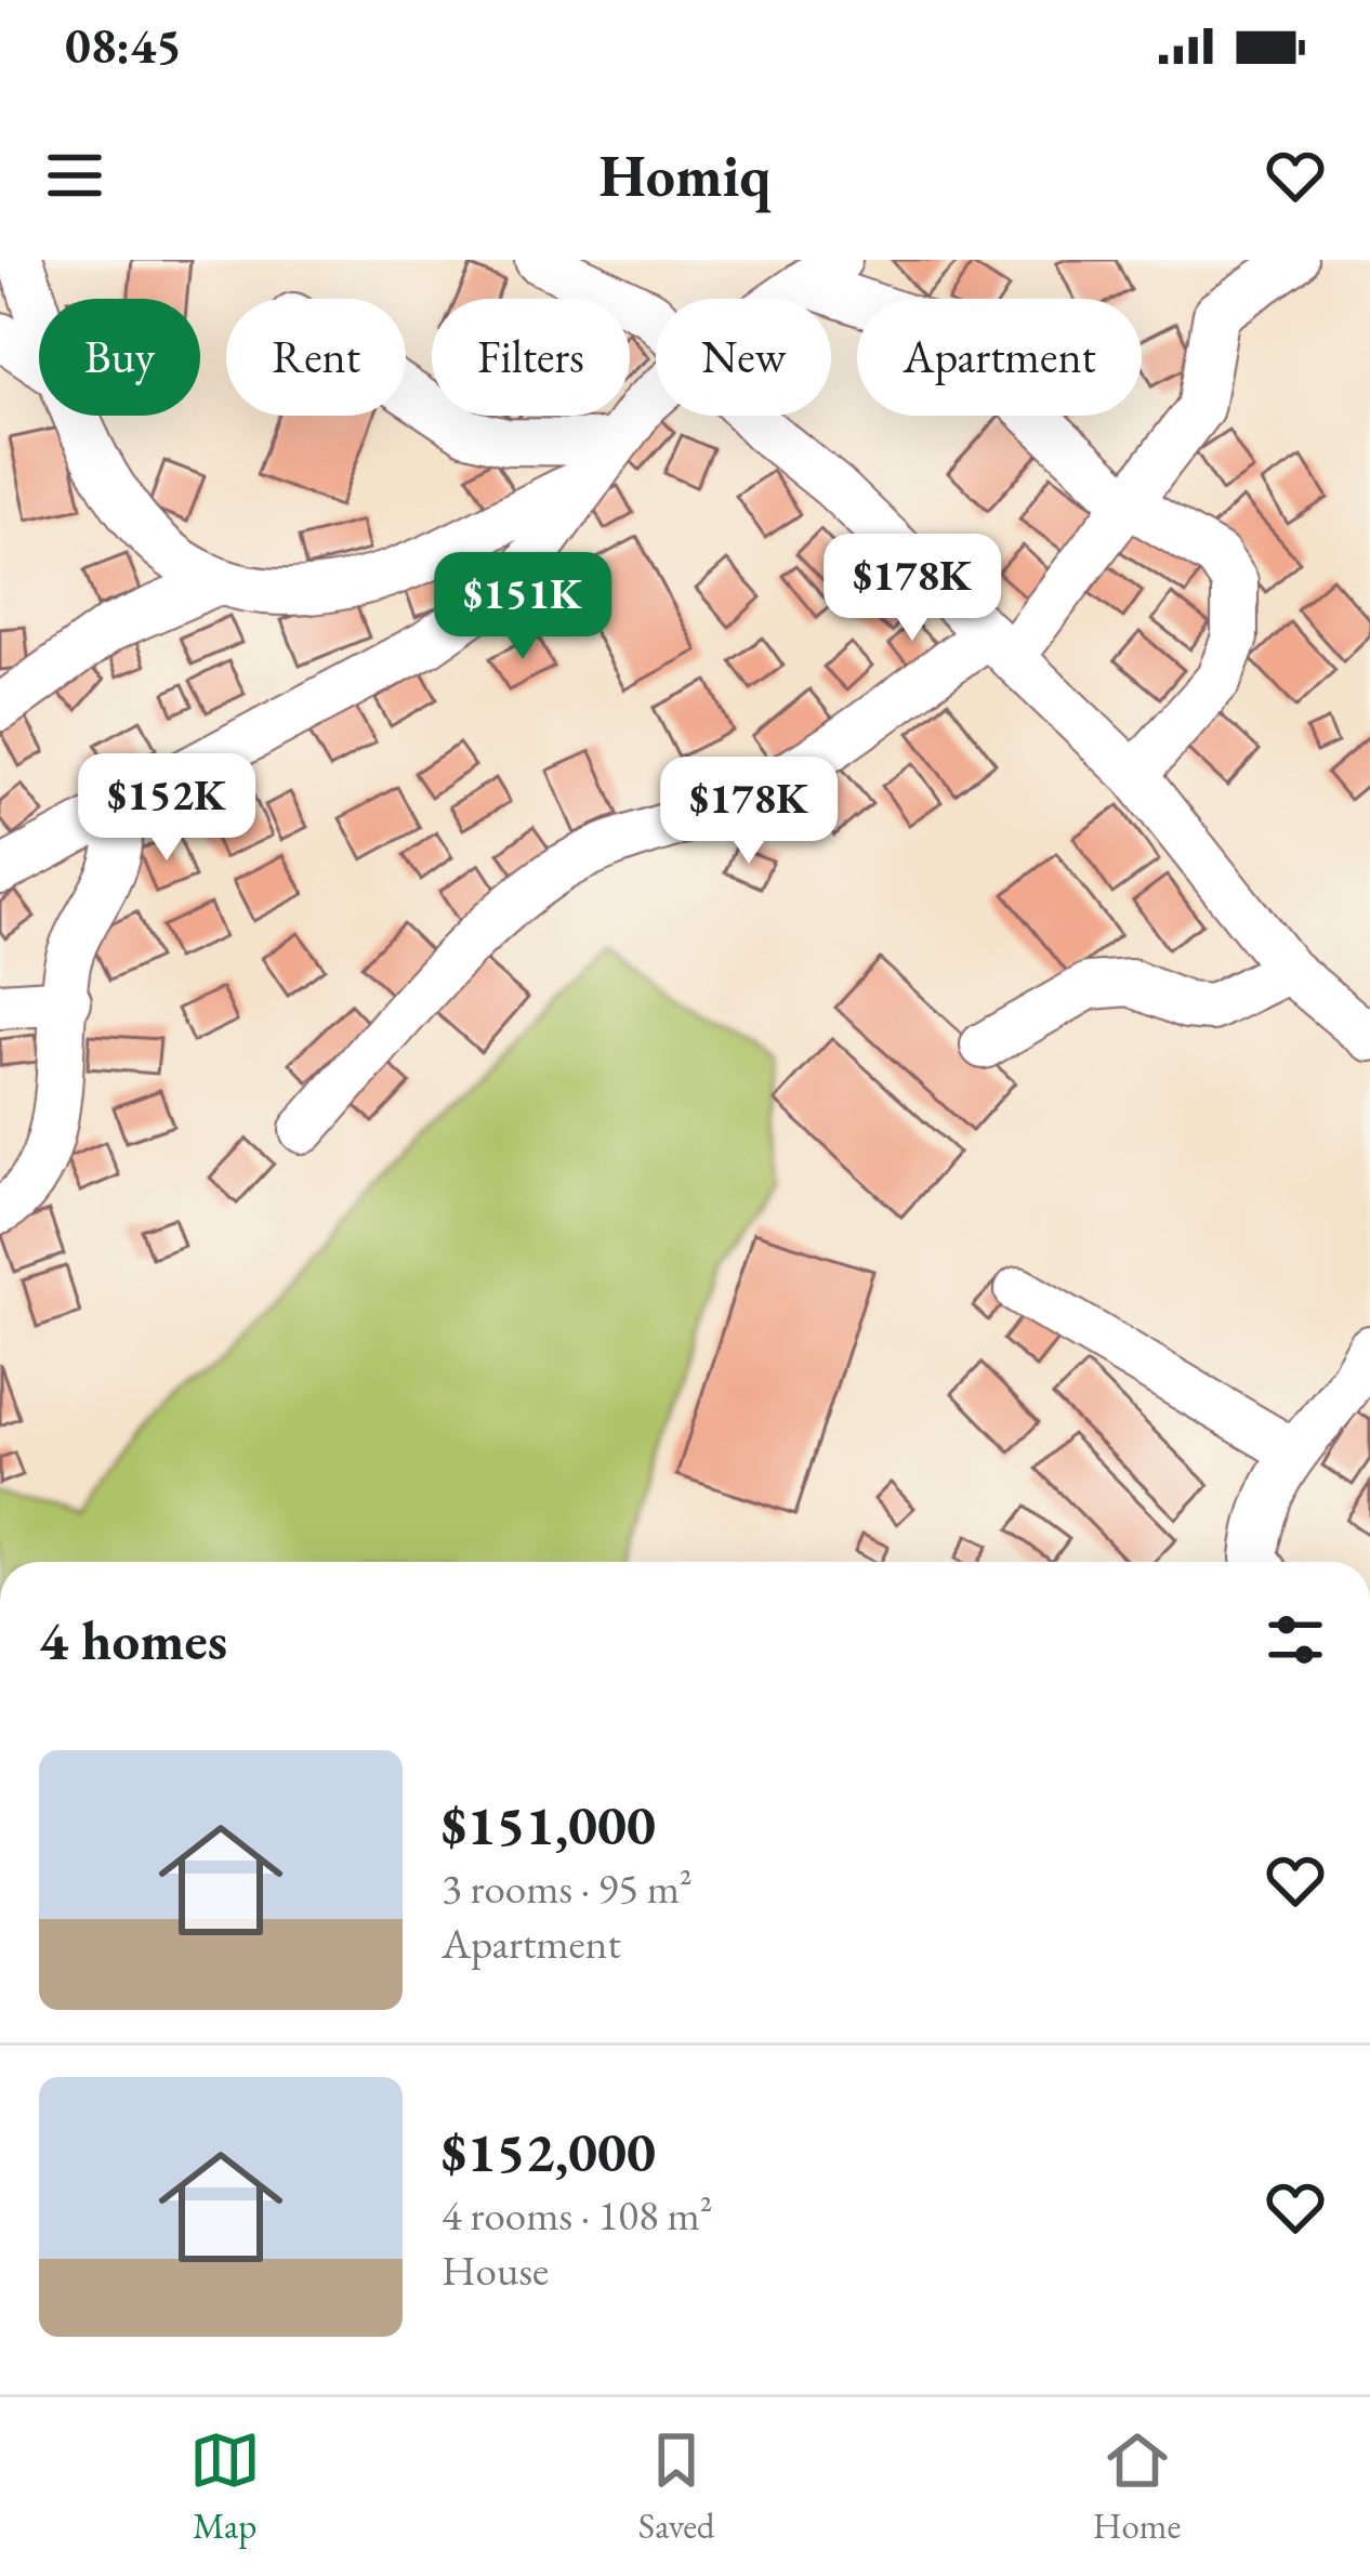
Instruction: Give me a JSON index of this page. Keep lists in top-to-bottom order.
{
  "page": {
    "status": "08:45",
    "header": "Homiq",
    "chip": [
      "Buy",
      "Rent",
      "Filters",
      "New",
      "Apartment"
    ],
    "price": [
      "$178K",
      "$151K",
      "$152K",
      "$178K"
    ],
    "heading": "4 homes",
    "list": [
      {
        "name": "$151,000",
        "note": "3 rooms · 95 m² · Apartment"
      },
      {
        "name": "$152,000",
        "note": "4 rooms · 108 m² · House"
      }
    ],
    "tabs": ["Map", "Saved", "Home"]
  }
}
